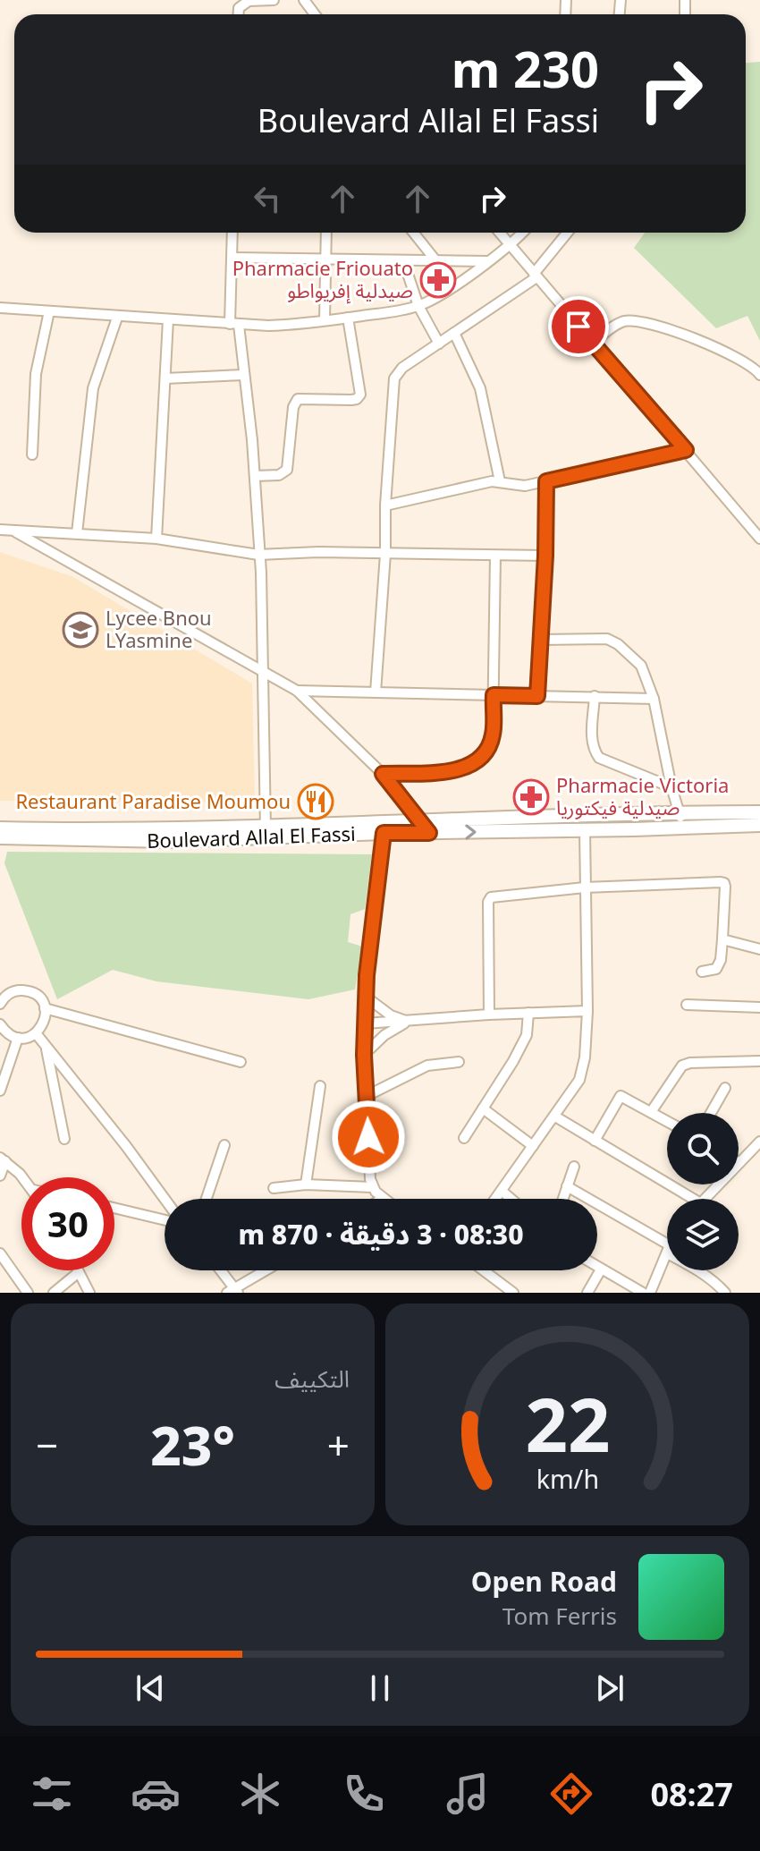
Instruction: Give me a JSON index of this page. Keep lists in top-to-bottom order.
{
  "streets": {
    "main road": ["Boulevard Allal El Fassi"]
  },
  "places": {
    "pharmacy": ["Pharmacie Friouato صيدلية إفريواطو", "Pharmacie Victoria صيدلية فيكتوريا"],
    "school or university": ["Lycee Bnou LYasmine"],
    "restaurant": ["Restaurant Paradise Moumou"]
  },
  "page": {
    "turn": ["230 m", "Boulevard Allal El Fassi"],
    "limit": "30",
    "trip": "08:30 · 3 دقيقة · 870 m",
    "tile": "التكييف",
    "heat": ["−", "23°", "+"],
    "song": ["Open Road", "Tom Ferris"],
    "tabs": "08:27",
    "gauge": ["22", "km/h"]
  }
}
